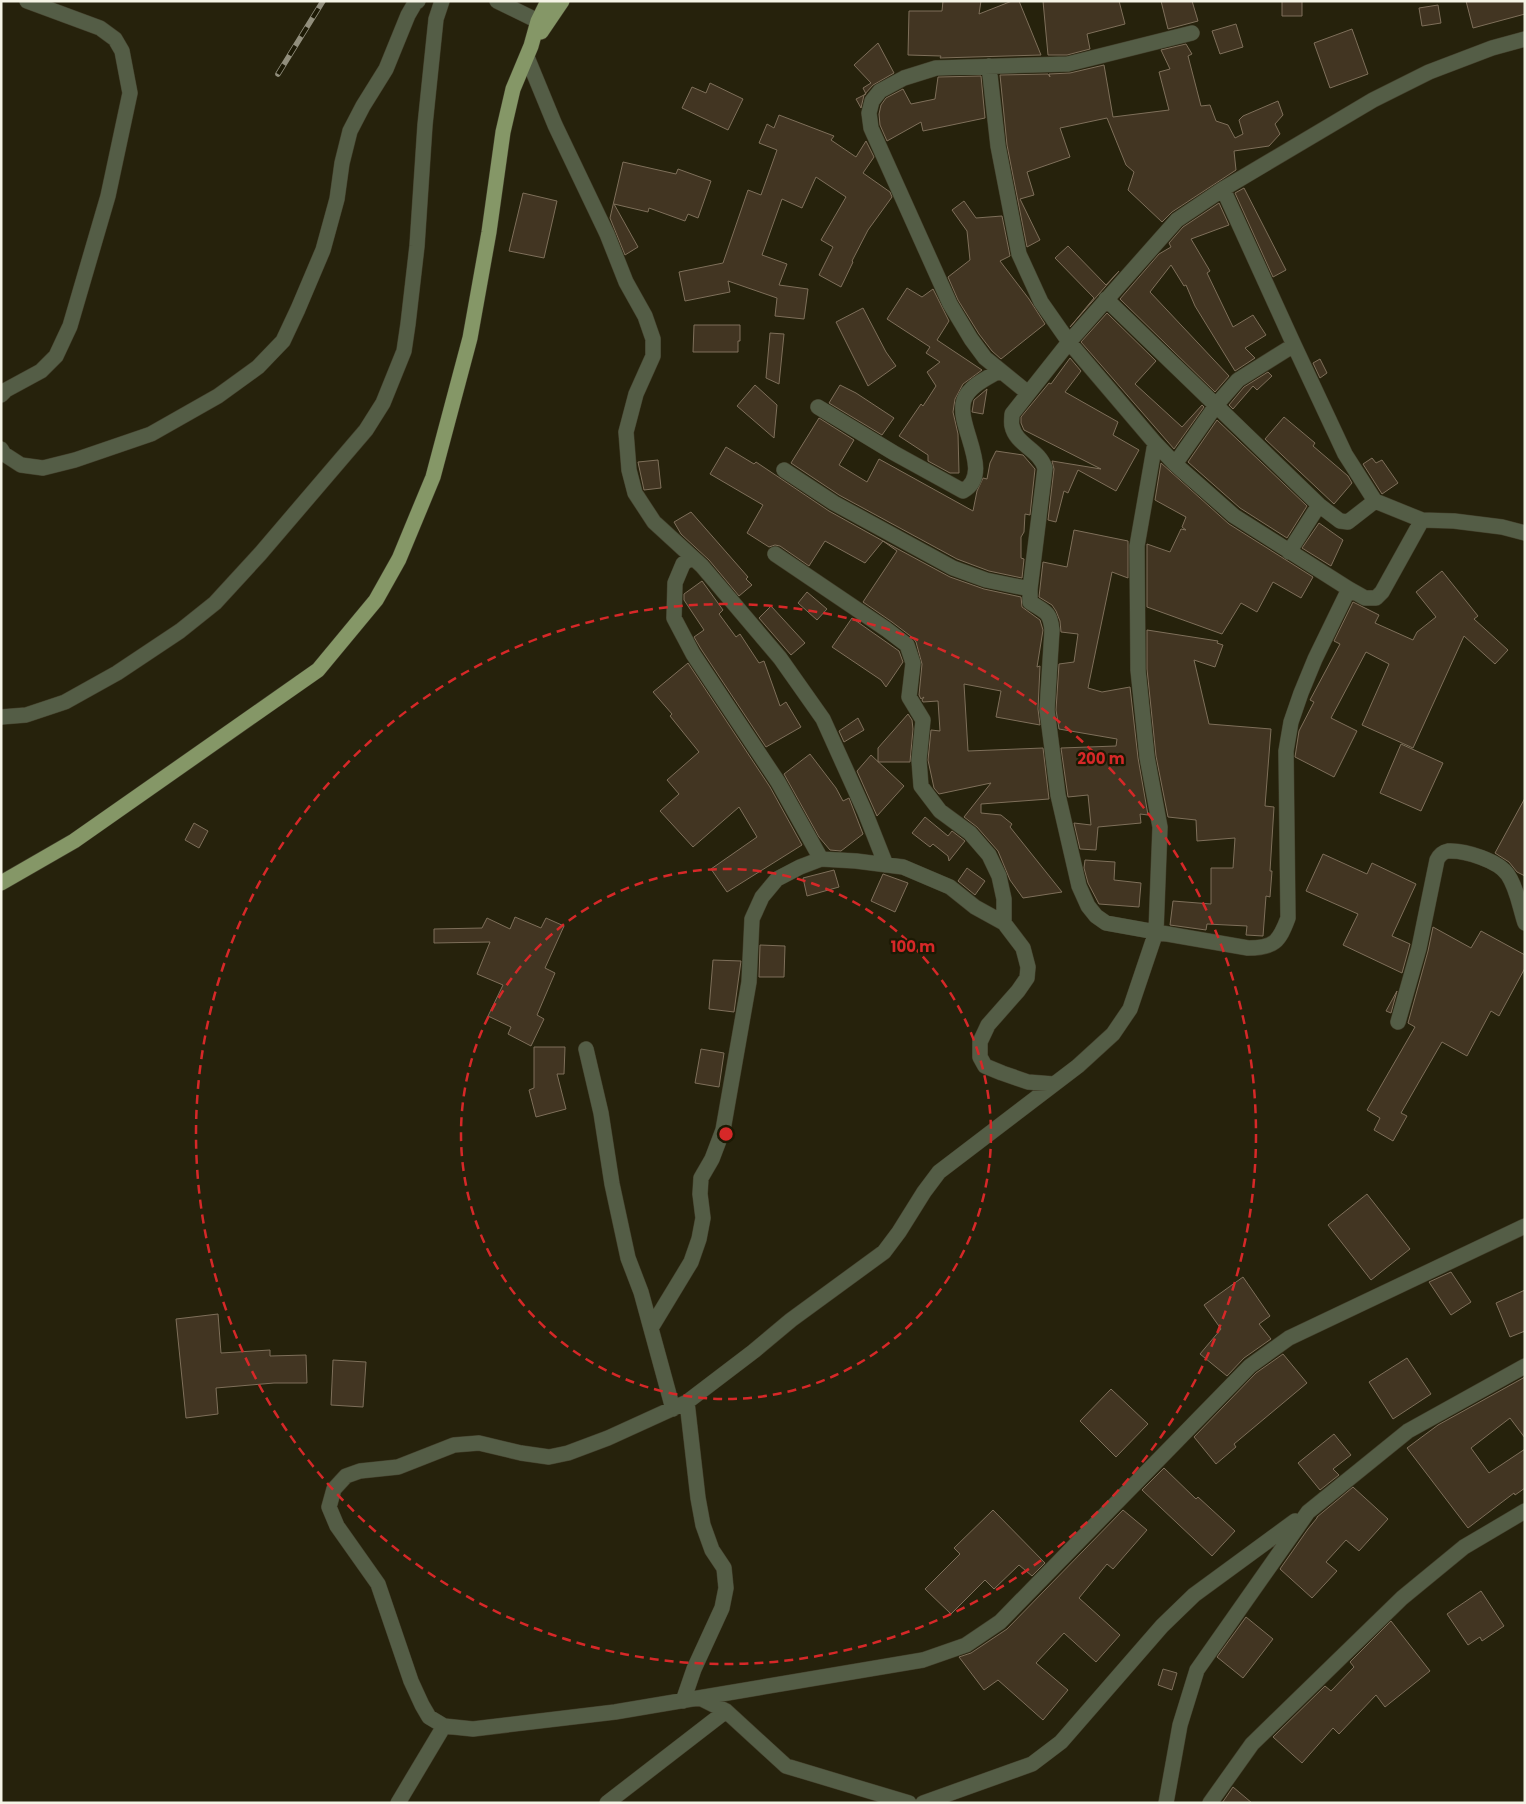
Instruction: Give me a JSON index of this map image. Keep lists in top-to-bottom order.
{
  "rings": ["200 m", "100 m"]
}
